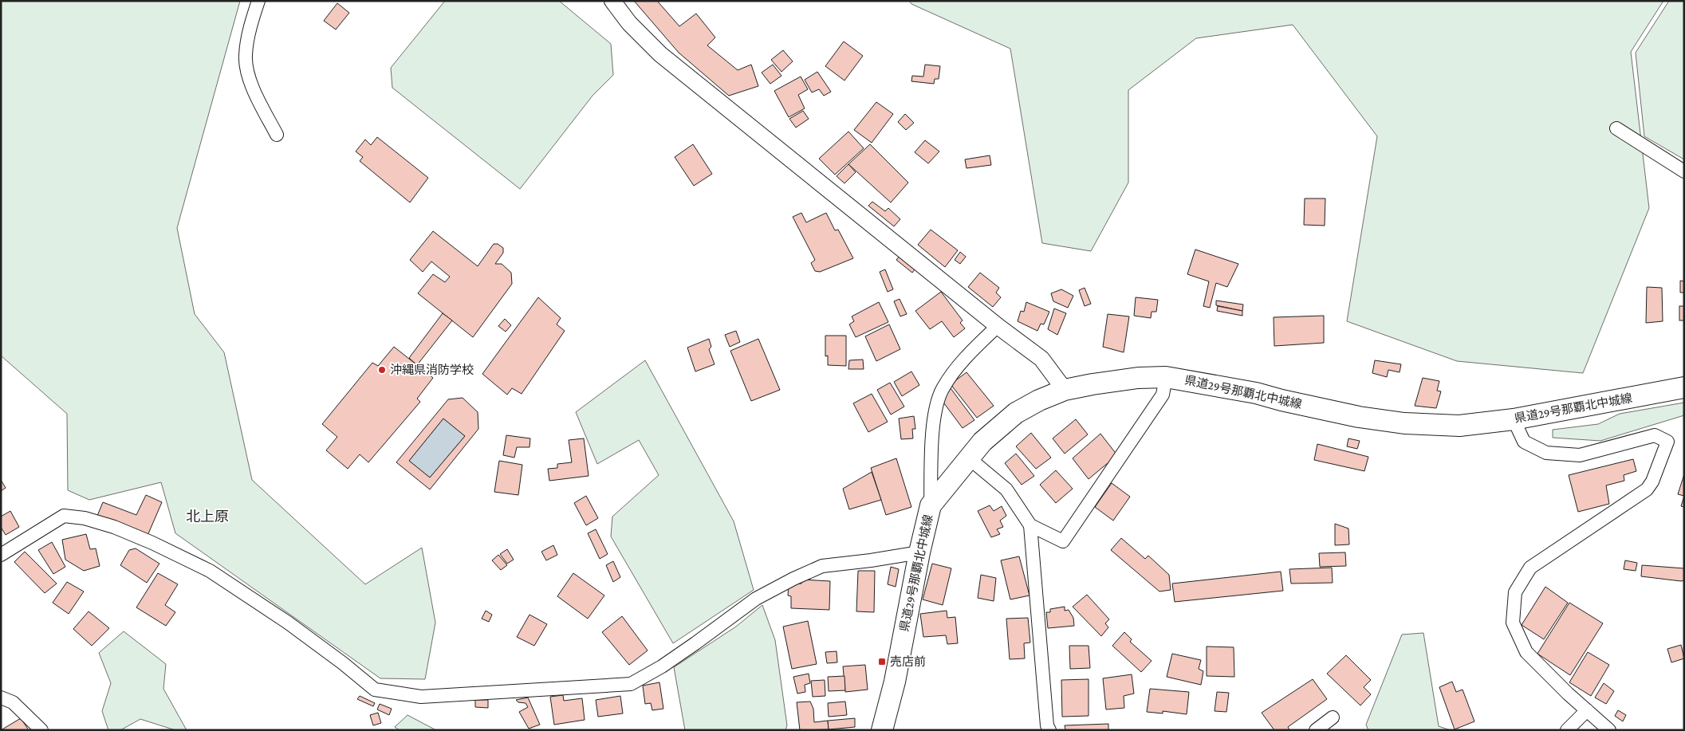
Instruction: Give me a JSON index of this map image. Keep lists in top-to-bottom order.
{
  "streets": {
    "main road": ["県道29号那覇北中城線"]
  },
  "districts": ["北上原"],
  "places": {
    "other": ["沖縄県消防学校"],
    "transit": ["売店前"]
  }
}
